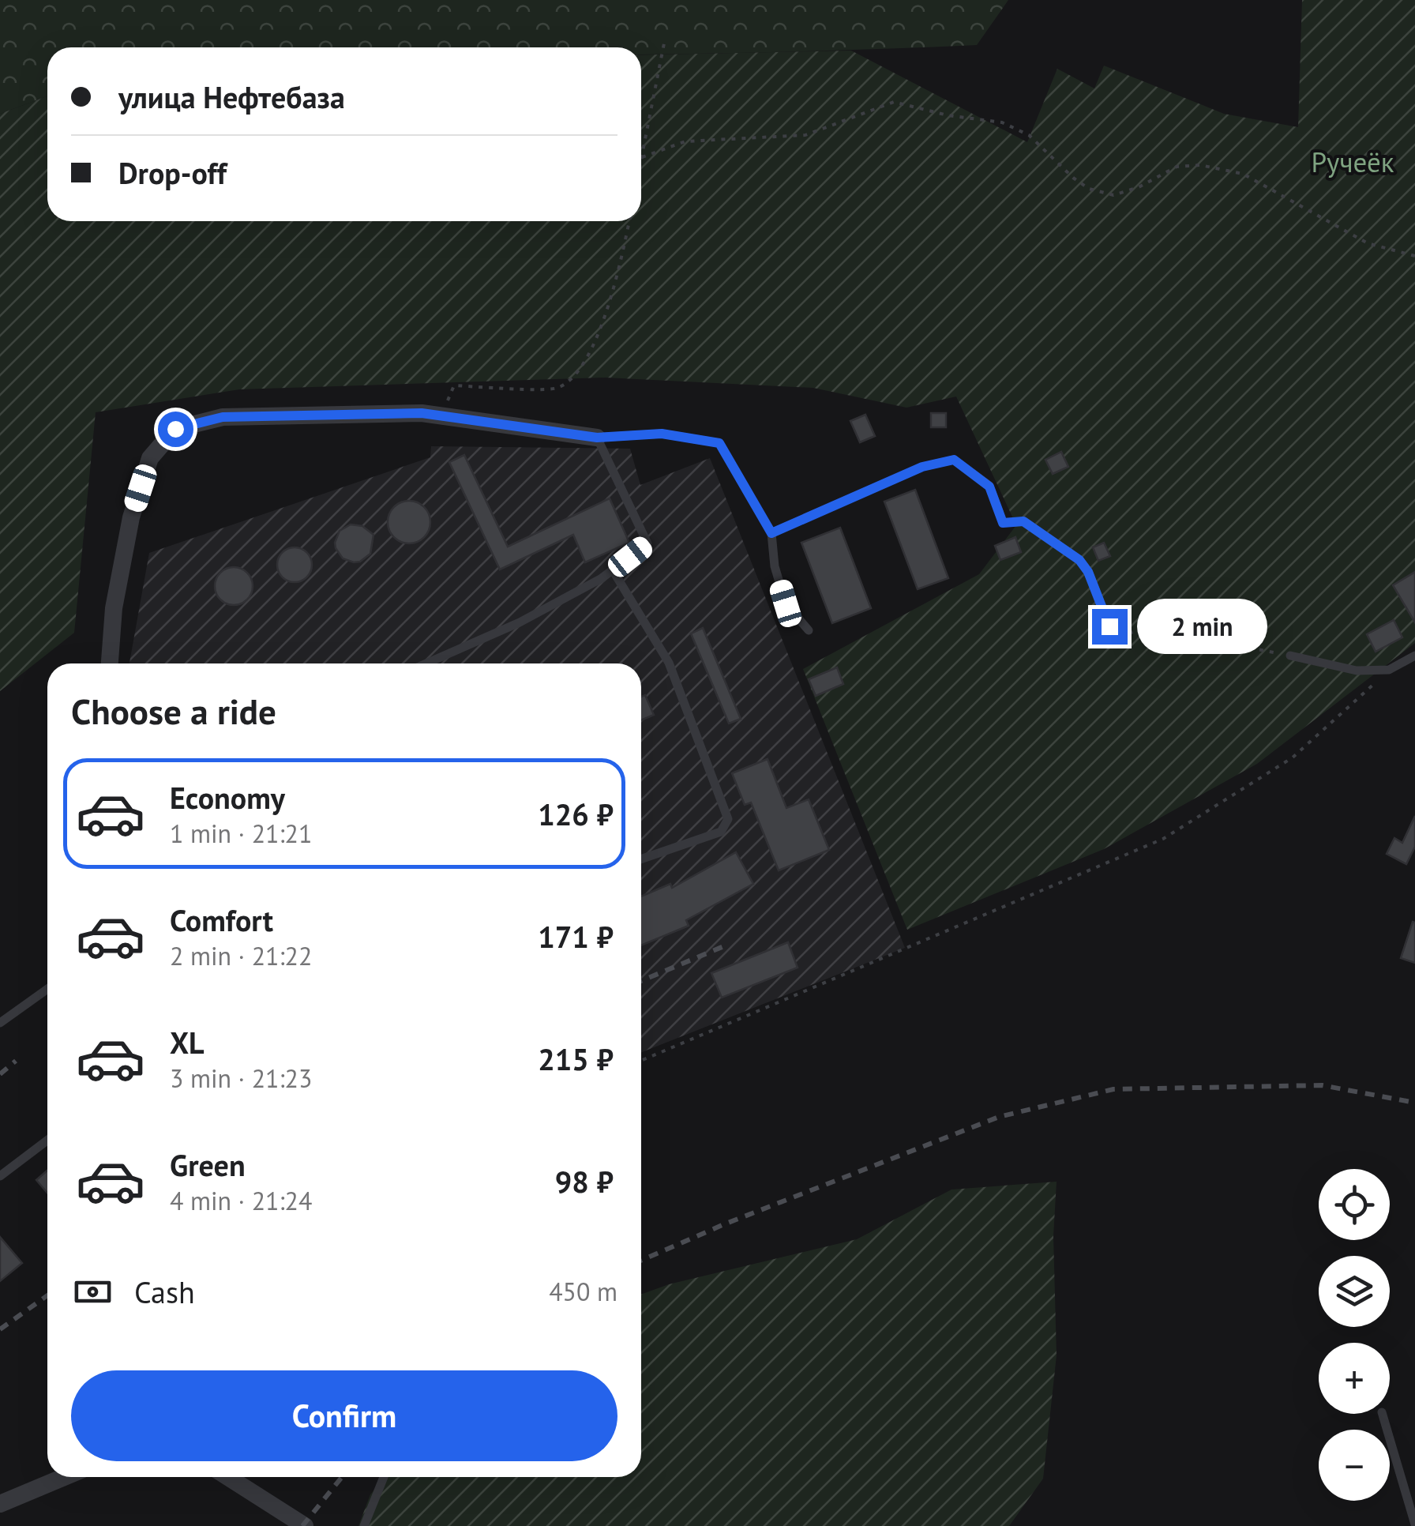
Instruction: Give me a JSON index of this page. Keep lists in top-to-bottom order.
{
  "parks": ["Ручеёк"],
  "page": {
    "banner": ["улица Нефтебаза", "Drop-off"],
    "bubble": "2 min",
    "heading": "Choose a ride",
    "list": [
      {
        "name": "Economy",
        "note": "1 min · 21:21",
        "value": "126 ₽"
      },
      {
        "name": "Comfort",
        "note": "2 min · 21:22",
        "value": "171 ₽"
      },
      {
        "name": "XL",
        "note": "3 min · 21:23",
        "value": "215 ₽"
      },
      {
        "name": "Green",
        "note": "4 min · 21:24",
        "value": "98 ₽"
      }
    ],
    "map_buttons": ["+", "−"],
    "pay": ["Cash", "450 m"],
    "buttons": "Confirm"
  }
}
